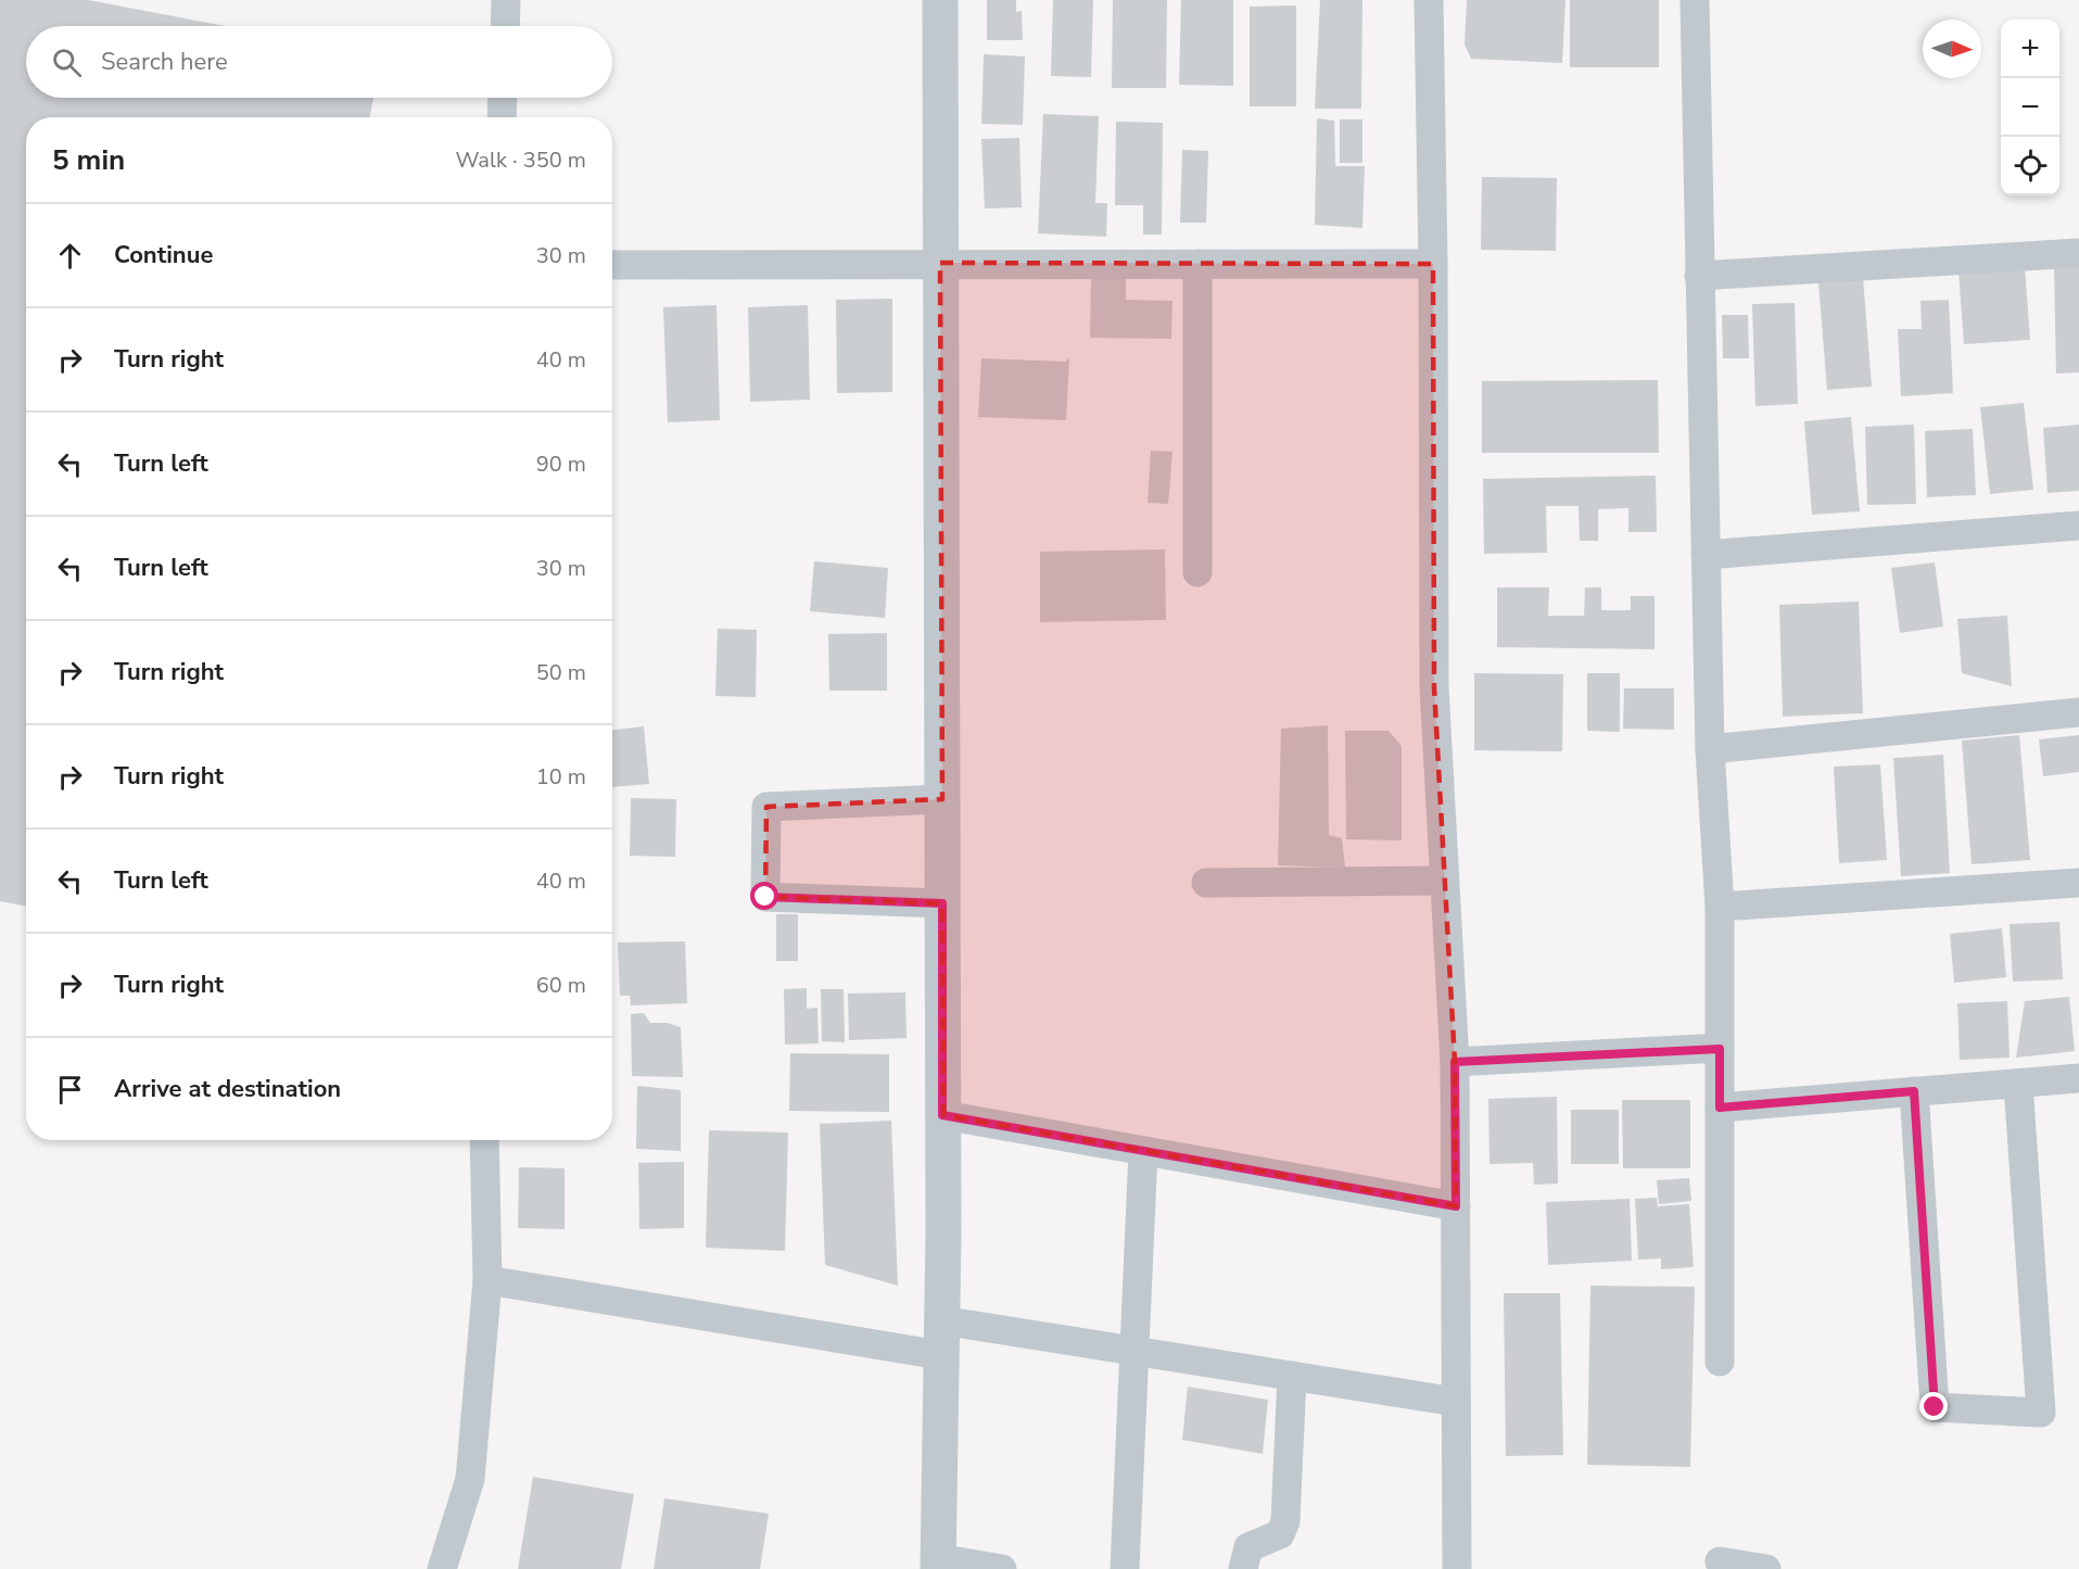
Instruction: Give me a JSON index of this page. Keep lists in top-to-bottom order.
{
  "north": "right",
  "page": {
    "map_buttons": ["+", "−"],
    "search": "Search here",
    "heading": ["5 min", "Walk · 350 m"],
    "list": [
      ["Continue", "30 m"],
      ["Turn right", "40 m"],
      ["Turn left", "90 m"],
      ["Turn left", "30 m"],
      ["Turn right", "50 m"],
      ["Turn right", "10 m"],
      ["Turn left", "40 m"],
      ["Turn right", "60 m"],
      "Arrive at destination"
    ]
  }
}
